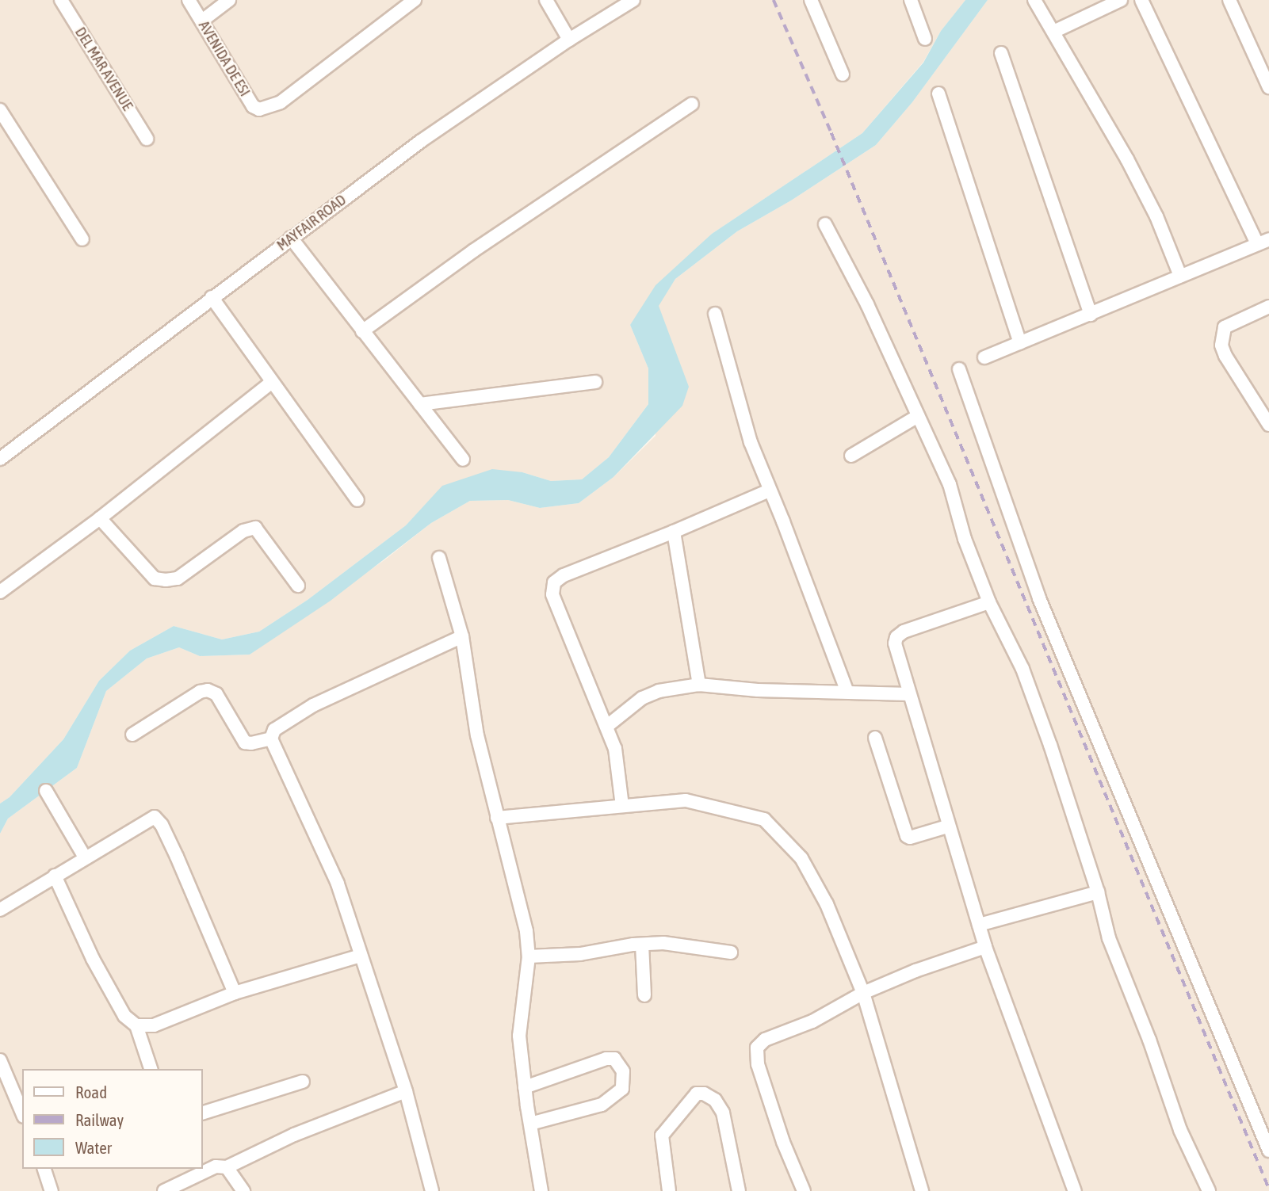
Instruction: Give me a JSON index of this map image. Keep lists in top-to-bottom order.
{
  "streets": {
    "street": ["AVENIDA DE ESI", "DEL MAR AVENUE", "MAYFAIR ROAD"]
  },
  "legend": ["Road", "Railway", "Water"]
}
